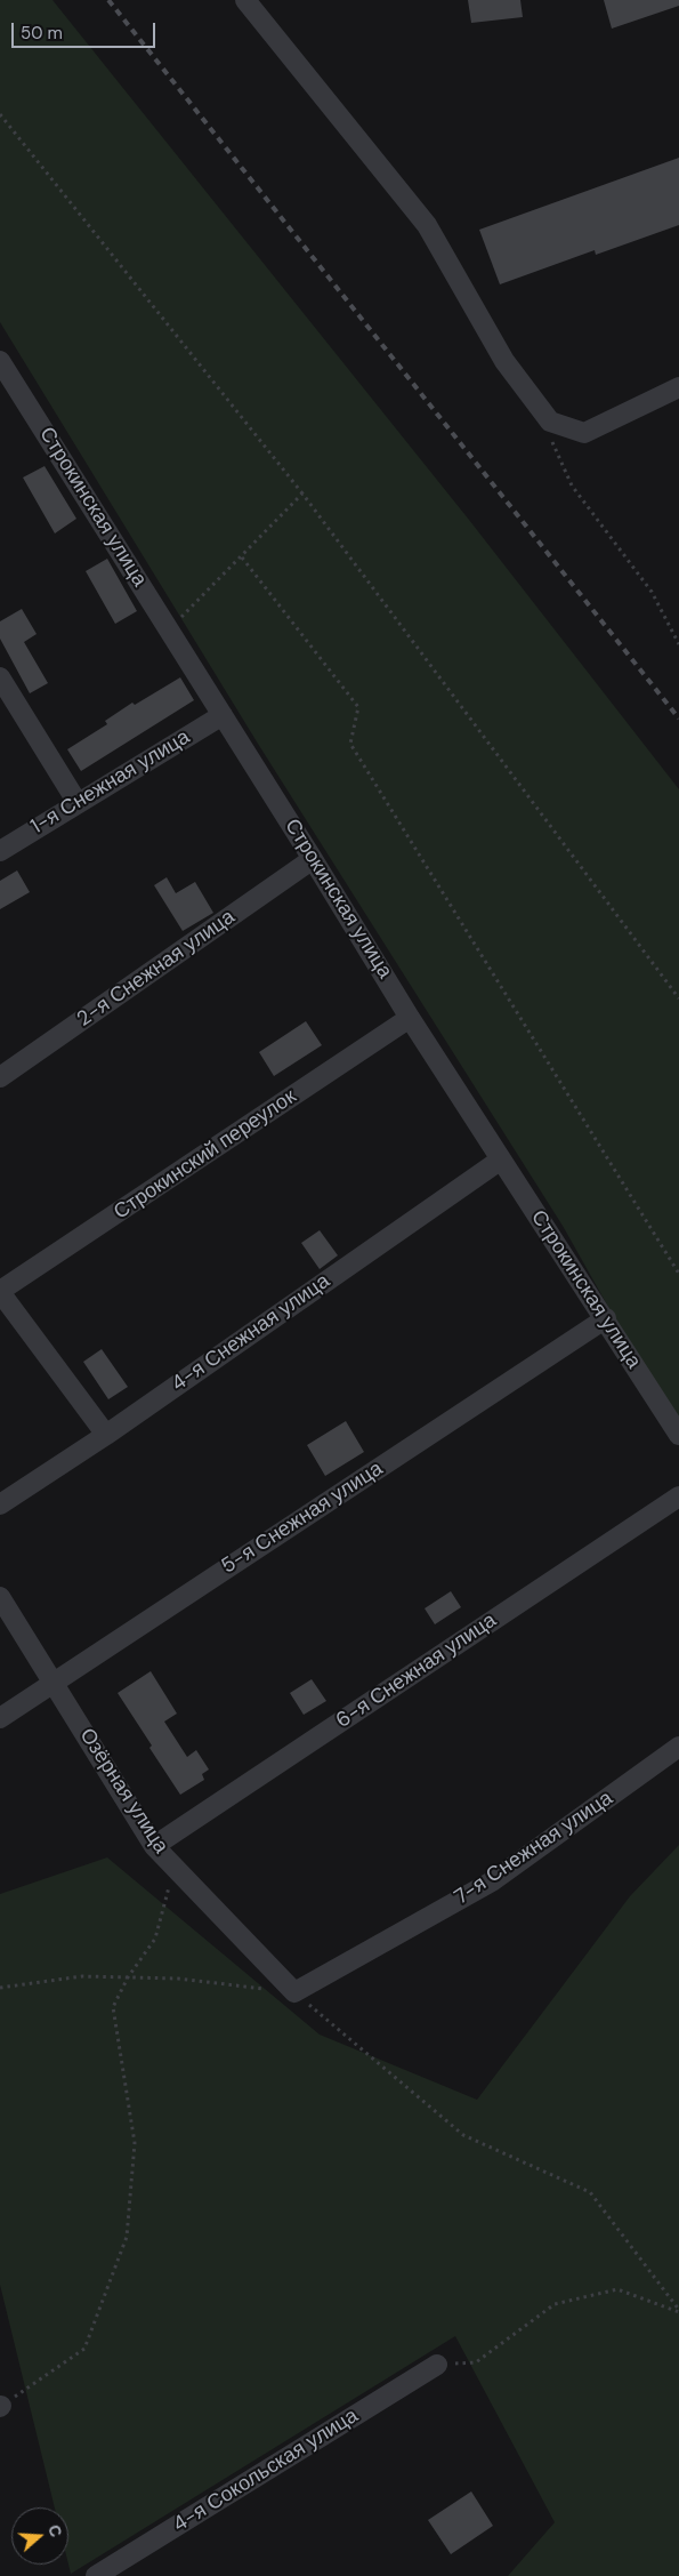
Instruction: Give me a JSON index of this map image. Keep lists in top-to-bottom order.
{
  "streets": {
    "street": [
      "Строкинская улица",
      "1-я Снежная улица",
      "2-я Снежная улица",
      "Строкинский переулок",
      "4-я Снежная улица",
      "5-я Снежная улица",
      "6-я Снежная улица",
      "Озёрная улица",
      "7-я Снежная улица",
      "4-я Сокольская улица"
    ]
  },
  "crossings": [
    ["Строкинская улица", "1-я Снежная улица"],
    ["Строкинская улица", "2-я Снежная улица"],
    ["Строкинская улица", "Строкинский переулок"],
    ["Строкинская улица", "4-я Снежная улица"],
    ["Строкинская улица", "5-я Снежная улица"],
    ["5-я Снежная улица", "Озёрная улица"],
    ["6-я Снежная улица", "Озёрная улица"],
    ["Озёрная улица", "7-я Снежная улица"]
  ],
  "scale_bar": "50 m",
  "north": "right"
}
